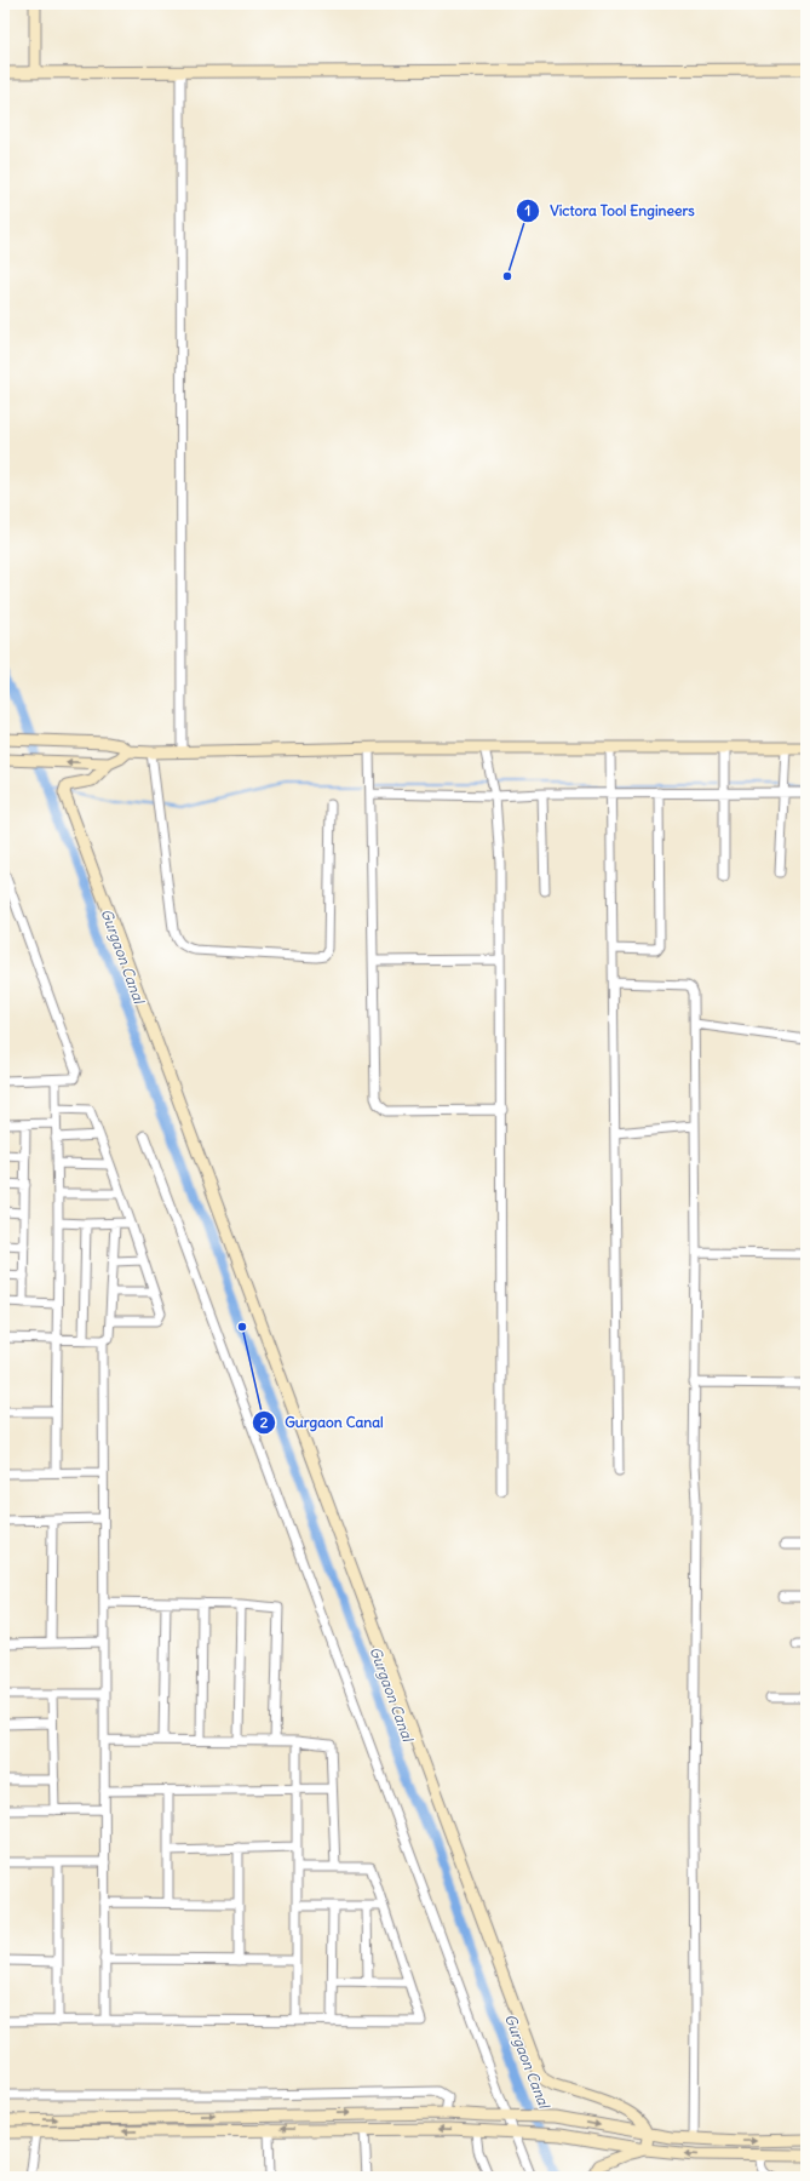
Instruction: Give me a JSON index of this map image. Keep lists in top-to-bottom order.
{
  "water": ["Gurgaon Canal"],
  "places": ["Victora Tool Engineers", "Gurgaon Canal"]
}
